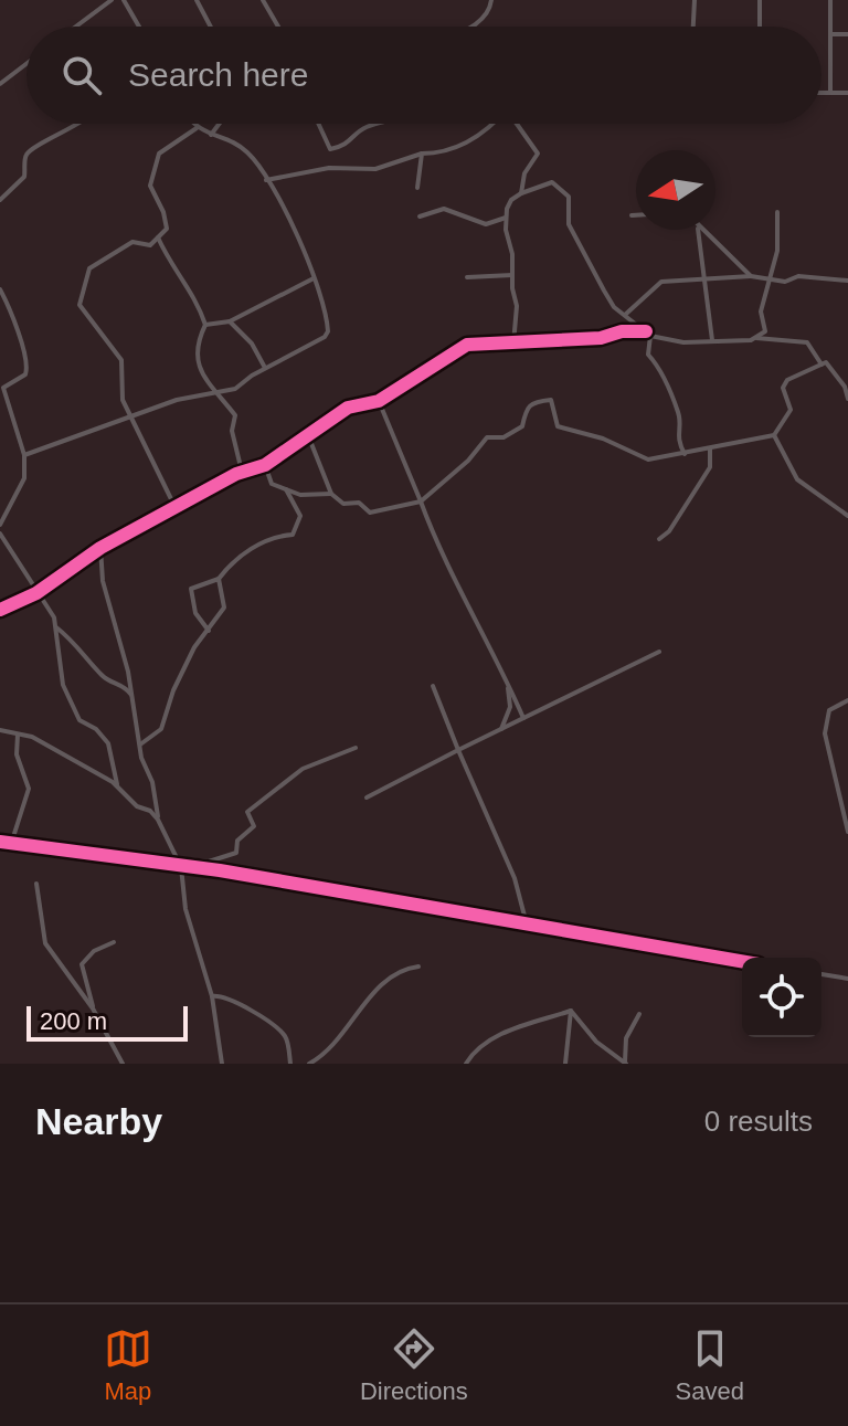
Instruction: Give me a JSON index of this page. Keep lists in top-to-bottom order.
{
  "scale_bar": "200 m",
  "north": "left",
  "page": {
    "search": "Search here",
    "scale": "200 m",
    "heading": ["Nearby", "0 results"],
    "nav": ["Map", "Directions", "Saved"]
  }
}
